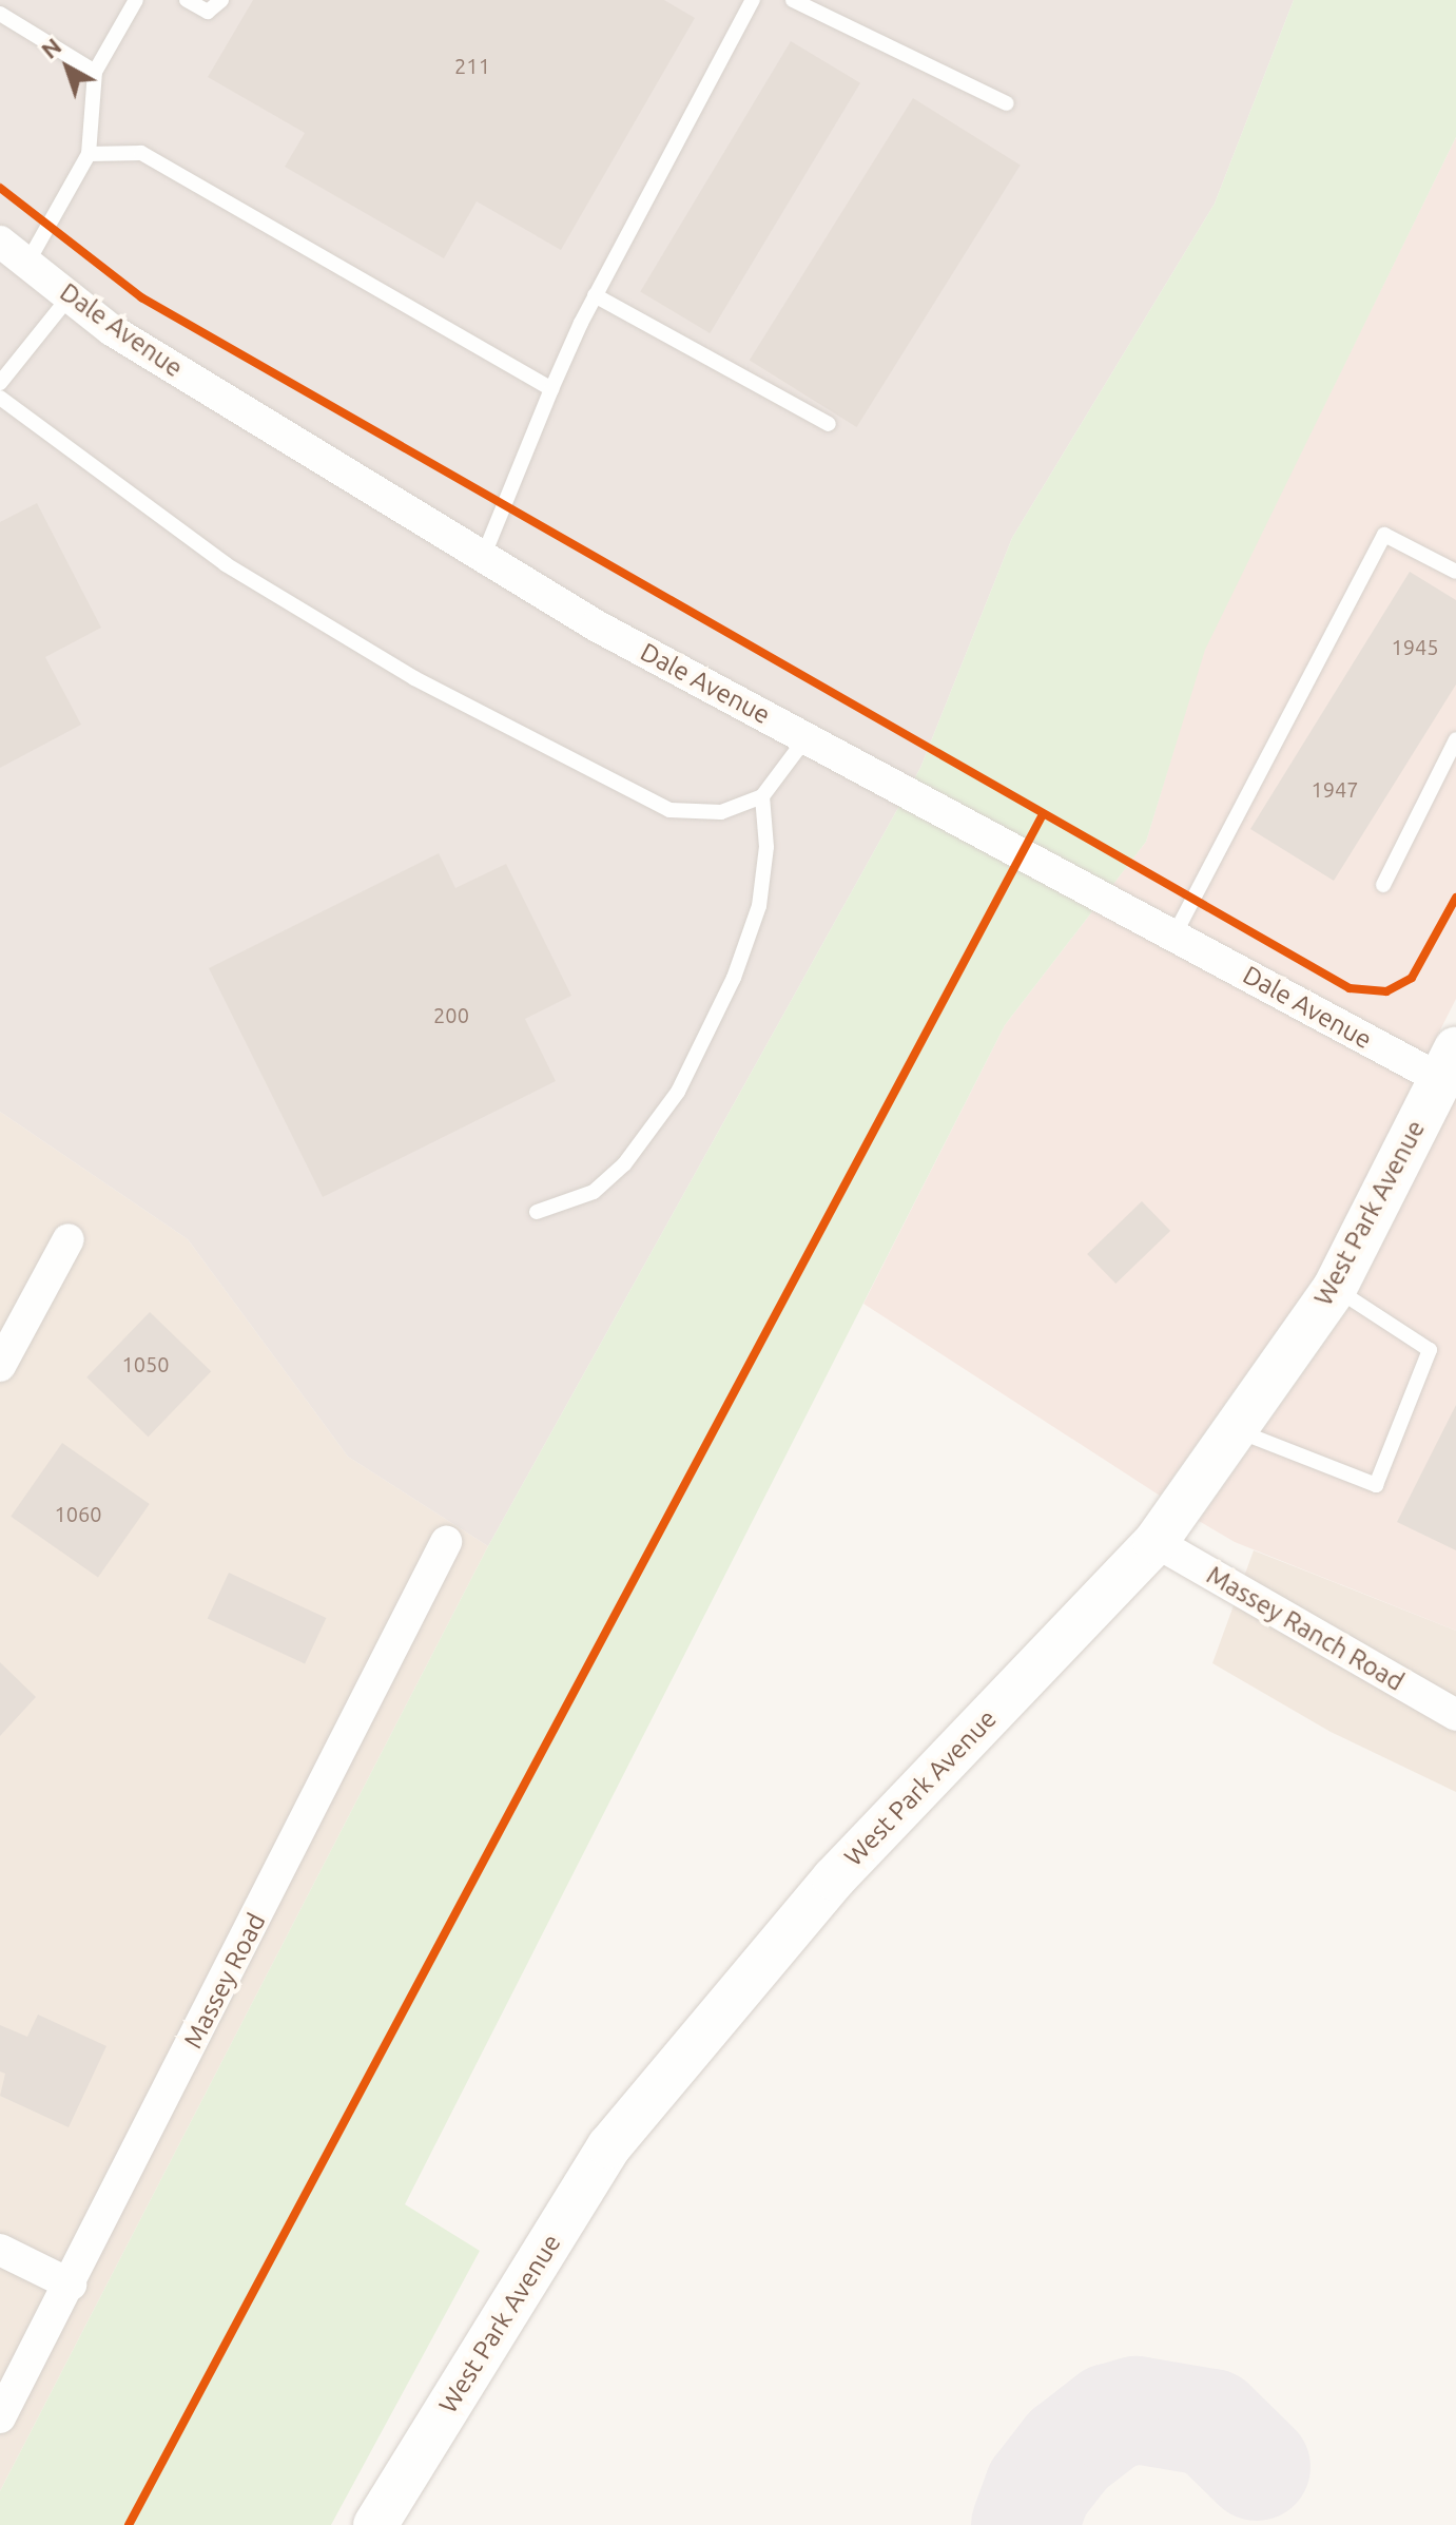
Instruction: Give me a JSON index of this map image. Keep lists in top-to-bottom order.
{
  "streets": {
    "street": [
      "Dale Avenue",
      "West Park Avenue",
      "Massey Ranch Road",
      "Massey Road"
    ]
  },
  "crossings": [
    ["Dale Avenue", "West Park Avenue"],
    ["West Park Avenue", "Massey Ranch Road"]
  ],
  "house_numbers": [
    "211",
    "1945",
    "1947",
    "200",
    "1050",
    "1060"
  ],
  "north": "top left"
}
